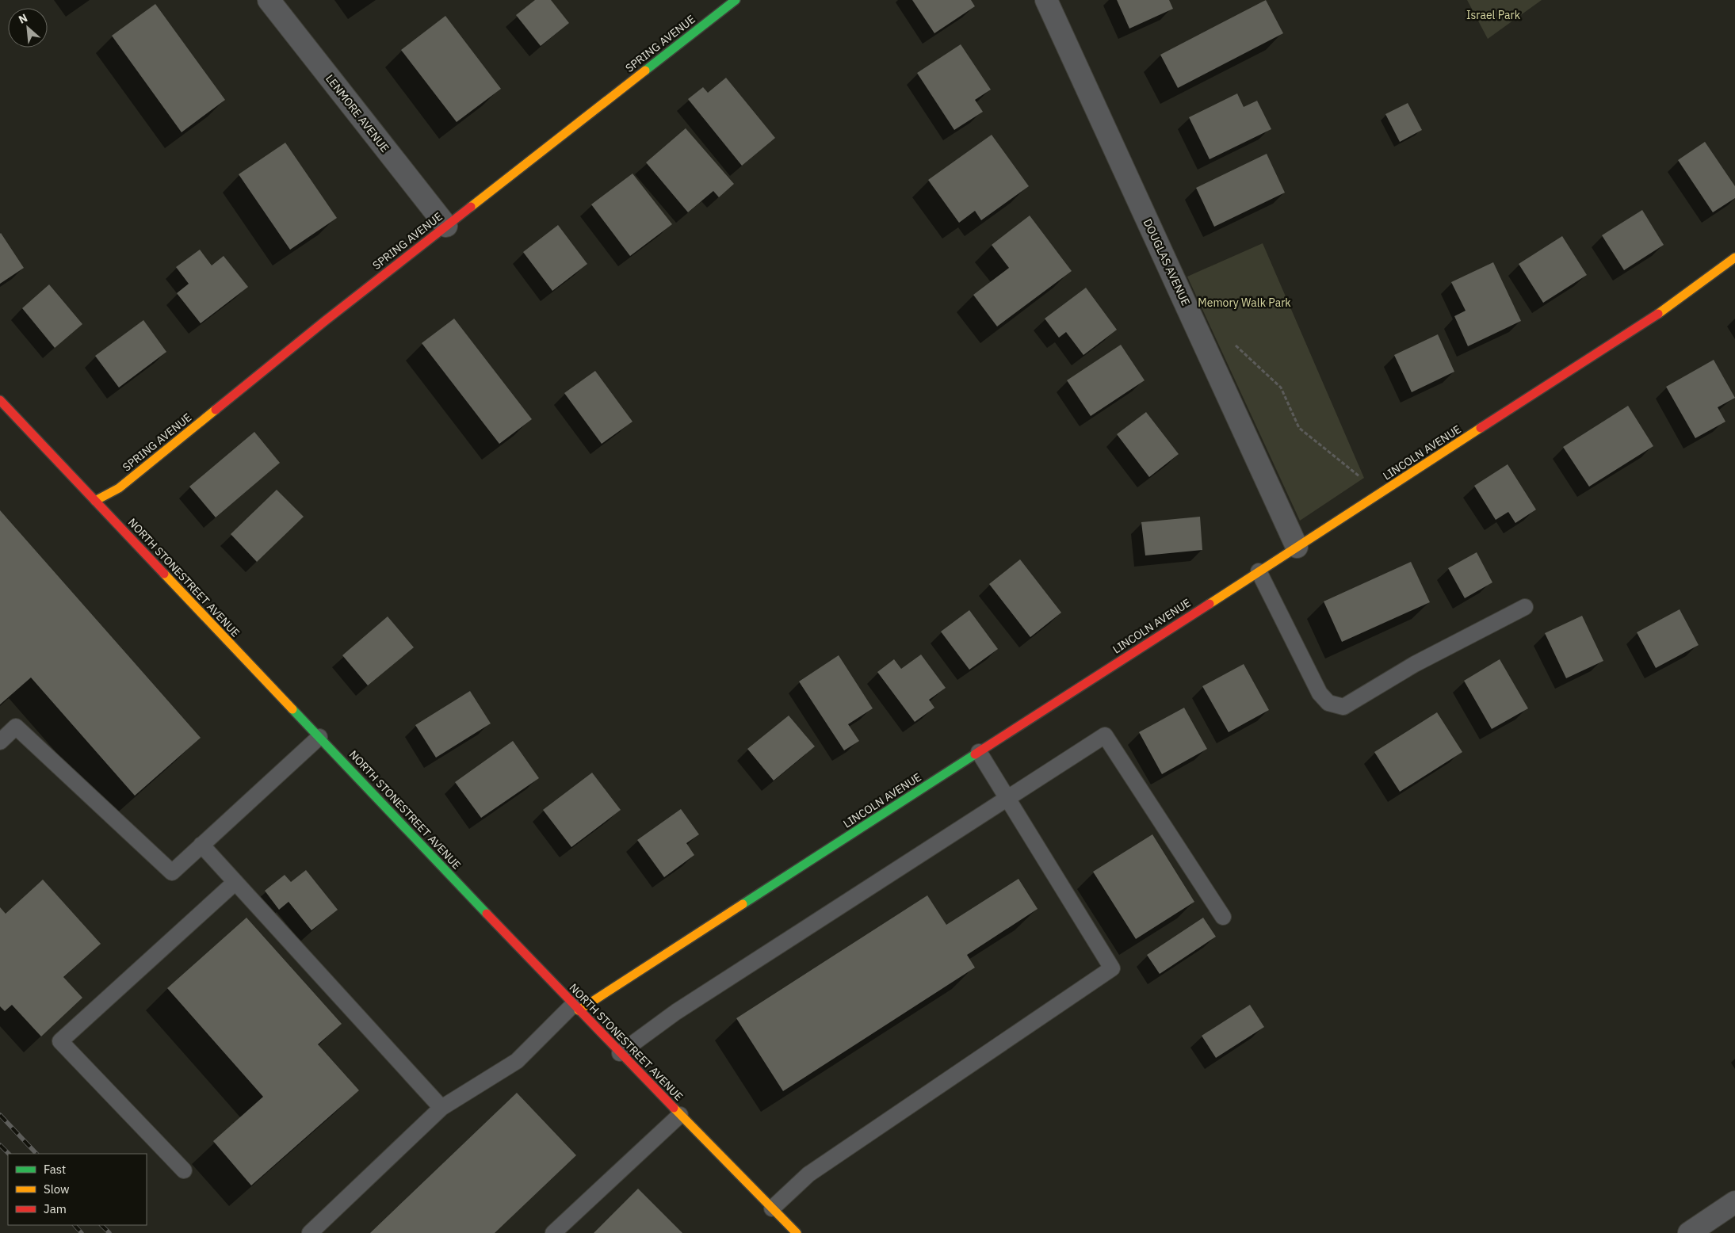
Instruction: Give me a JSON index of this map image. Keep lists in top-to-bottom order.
{
  "streets": {
    "street": [
      "SPRING AVENUE",
      "LENMORE AVENUE",
      "DOUGLAS AVENUE",
      "LINCOLN AVENUE",
      "NORTH STONESTREET AVENUE"
    ]
  },
  "crossings": [
    ["SPRING AVENUE", "LENMORE AVENUE"],
    ["SPRING AVENUE", "NORTH STONESTREET AVENUE"],
    ["DOUGLAS AVENUE", "LINCOLN AVENUE"],
    ["LINCOLN AVENUE", "NORTH STONESTREET AVENUE"]
  ],
  "parks": ["Israel Park", "Memory Walk Park"],
  "legend": ["Fast", "Slow", "Jam"],
  "north": "top left"
}
